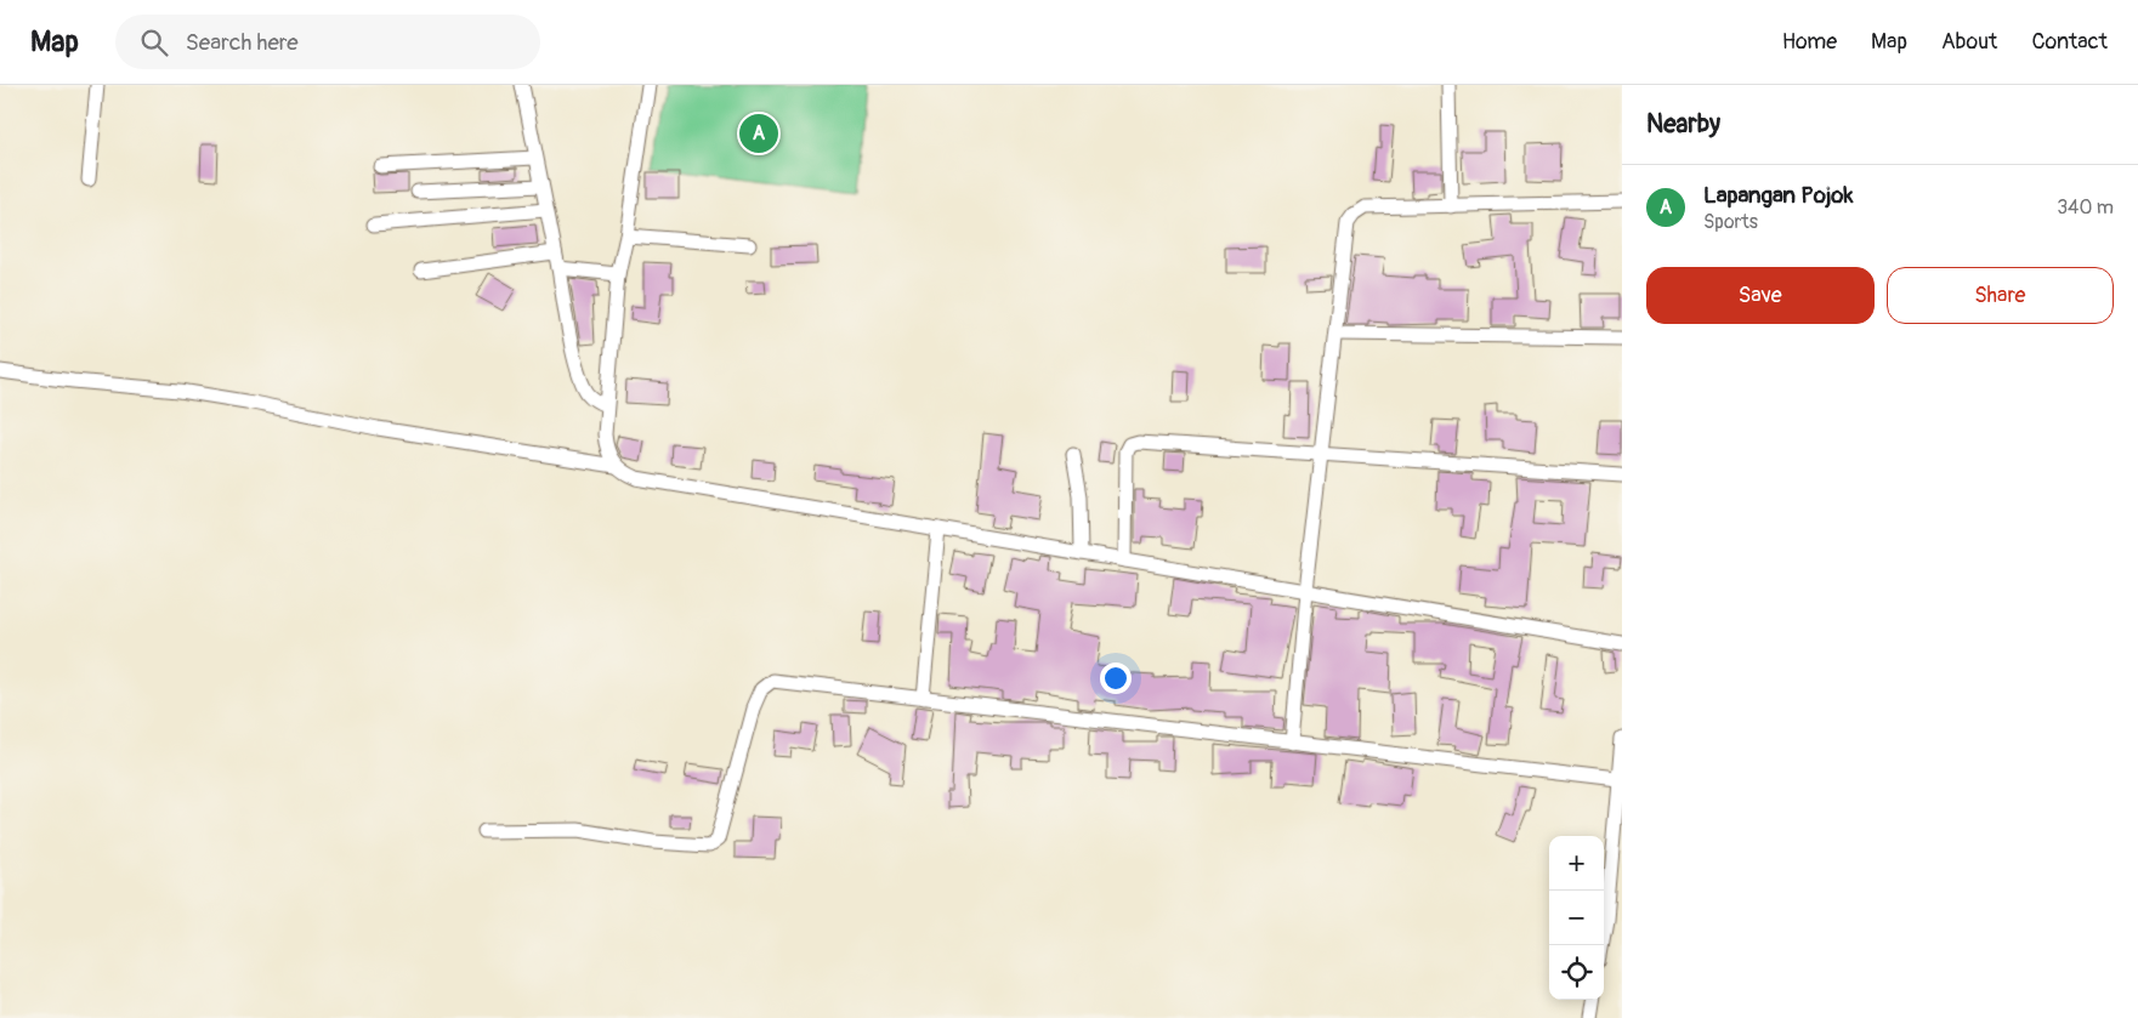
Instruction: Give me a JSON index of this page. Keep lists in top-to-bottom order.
{
  "page": {
    "header": "Map",
    "search": "Search here",
    "nav": [
      "Home",
      "Map",
      "About",
      "Contact"
    ],
    "heading": "Nearby",
    "pins": "A",
    "list": [
      {
        "mark": "A",
        "name": "Lapangan Pojok",
        "note": "Sports",
        "value": "340 m"
      }
    ],
    "buttons": ["Save", "Share"],
    "map_buttons": ["+", "−"]
  }
}
